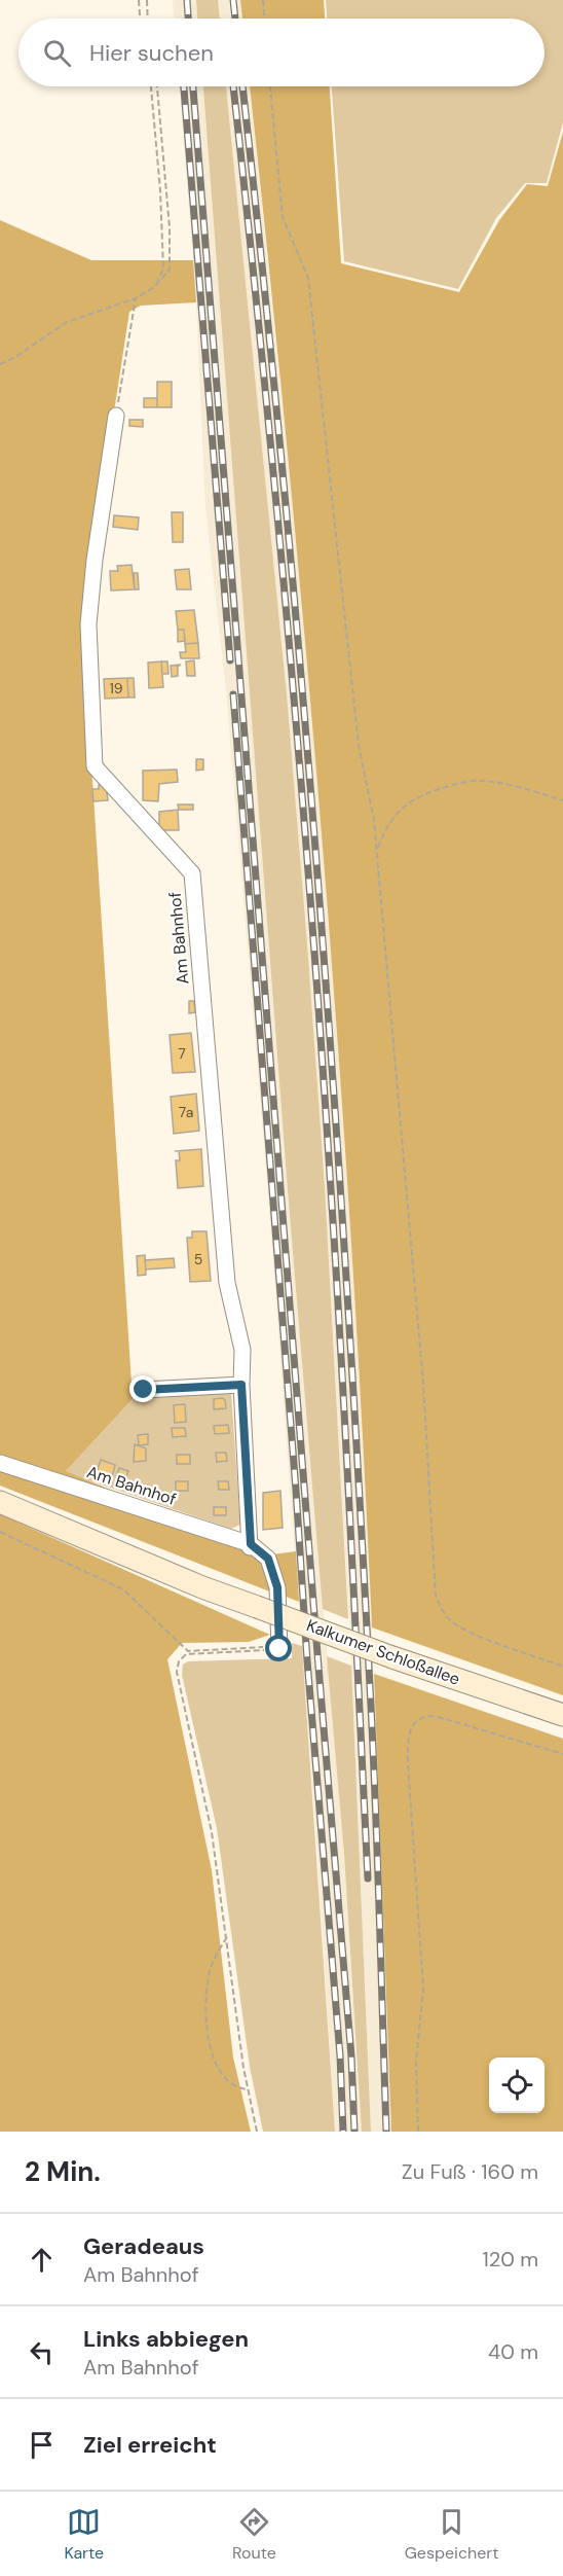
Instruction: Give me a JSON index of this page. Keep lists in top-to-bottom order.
{
  "streets": {
    "main road": ["Kalkumer Schloßallee"],
    "street": ["Am Bahnhof"]
  },
  "house_numbers": [
    "19",
    "7",
    "7a",
    "5"
  ],
  "page": {
    "search": "Hier suchen",
    "heading": ["2 Min.", "Zu Fuß · 160 m"],
    "list": [
      ["Geradeaus", "Am Bahnhof", "120 m"],
      ["Links abbiegen", "Am Bahnhof", "40 m"],
      "Ziel erreicht"
    ],
    "nav": ["Karte", "Route", "Gespeichert"]
  }
}
